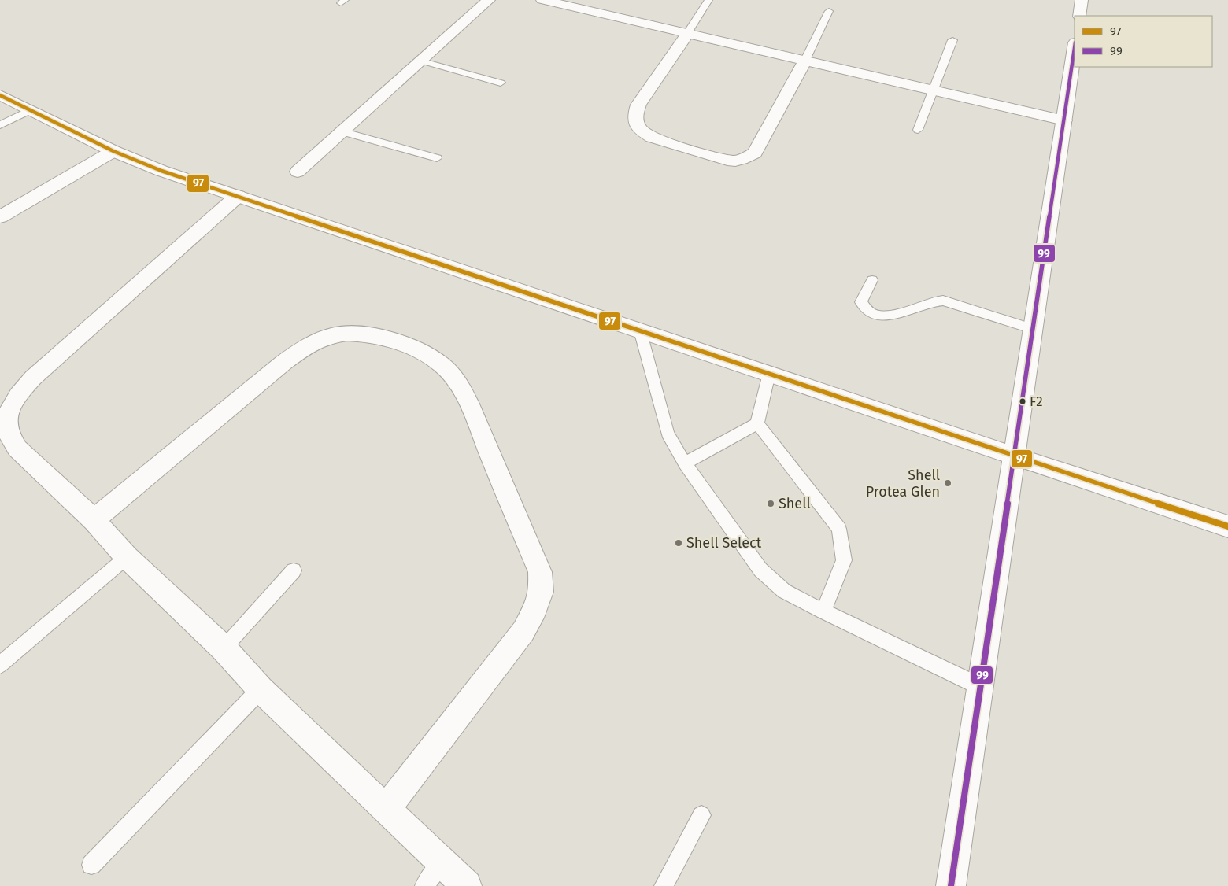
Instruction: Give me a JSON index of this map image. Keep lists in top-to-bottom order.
{
  "places": [
    "F2",
    "Shell Protea Glen",
    "Shell",
    "Shell Select"
  ],
  "lines": ["transit line 99", "transit line 97"],
  "legend": ["97", "99"]
}
